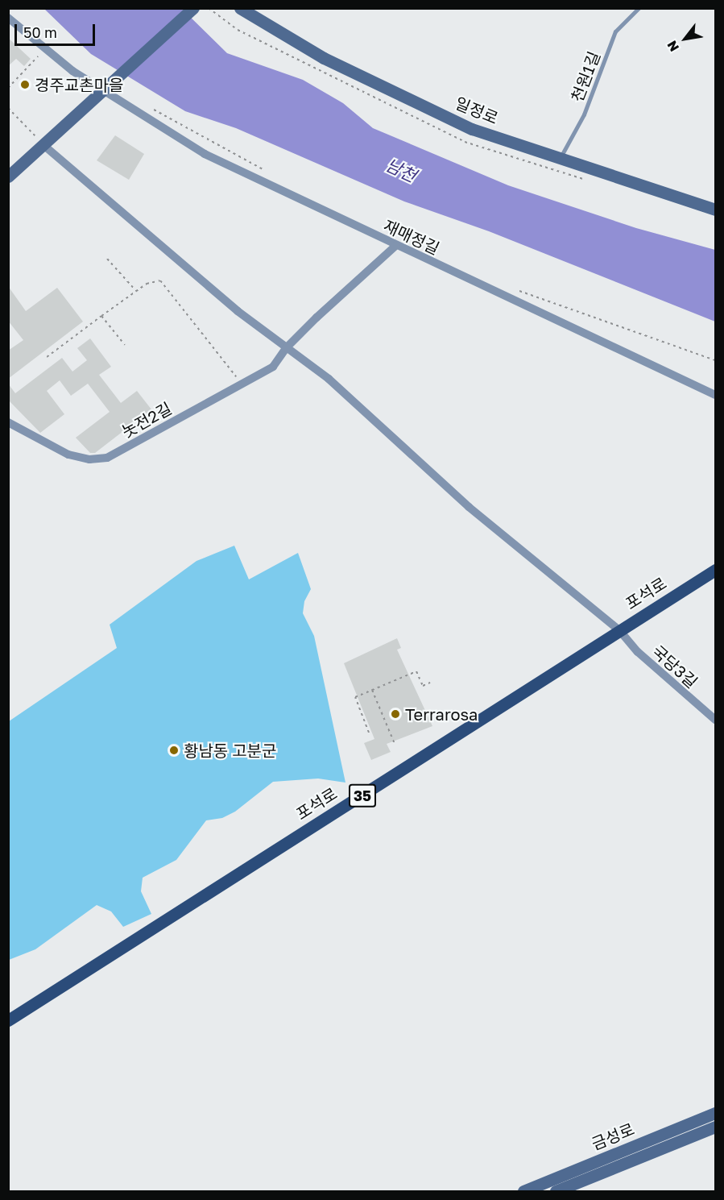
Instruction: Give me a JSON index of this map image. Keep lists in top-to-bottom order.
{
  "streets": {
    "main road": ["포석로", "35"],
    "street": [
      "일정로",
      "재매정길",
      "놋전2길",
      "국당3길",
      "금성로"
    ],
    "lane": ["천원1길"]
  },
  "crossings": [
    ["천원1길", "일정로"],
    ["재매정길", "놋전2길"],
    ["놋전2길", "국당3길"],
    ["포석로", "국당3길"]
  ],
  "water": ["남천"],
  "places": ["경주교촌마을", "Terrarosa", "황남동 고분군"],
  "scale_bar": "50 m",
  "north": "bottom left"
}
